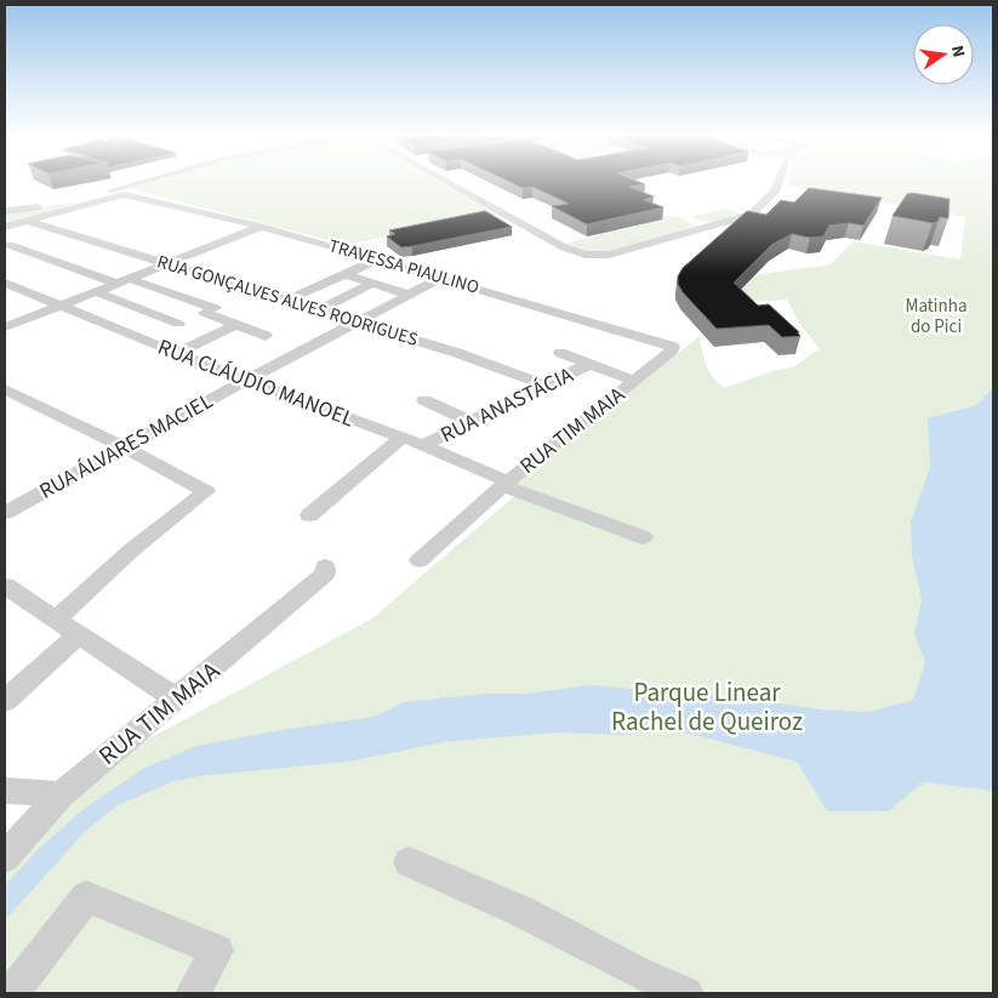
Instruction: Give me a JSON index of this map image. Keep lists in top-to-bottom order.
{
  "streets": {
    "street": [
      "TRAVESSA PIAULINO",
      "RUA GONÇALVES ALVES RODRIGUES",
      "RUA CLÁUDIO MANOEL",
      "RUA ANASTÁCIA",
      "RUA TIM MAIA",
      "RUA ÁLVARES MACIEL"
    ]
  },
  "crossings": [
    ["TRAVESSA PIAULINO", "RUA GONÇALVES ALVES RODRIGUES"],
    ["TRAVESSA PIAULINO", "RUA TIM MAIA"],
    ["TRAVESSA PIAULINO", "RUA ÁLVARES MACIEL"],
    ["RUA GONÇALVES ALVES RODRIGUES", "RUA ANASTÁCIA"],
    ["RUA GONÇALVES ALVES RODRIGUES", "RUA ÁLVARES MACIEL"],
    ["RUA CLÁUDIO MANOEL", "RUA ANASTÁCIA"],
    ["RUA CLÁUDIO MANOEL", "RUA TIM MAIA"],
    ["RUA CLÁUDIO MANOEL", "RUA ÁLVARES MACIEL"]
  ],
  "parks": ["Matinha do Pici", "Parque Linear Rachel de Queiroz"],
  "north": "right"
}
